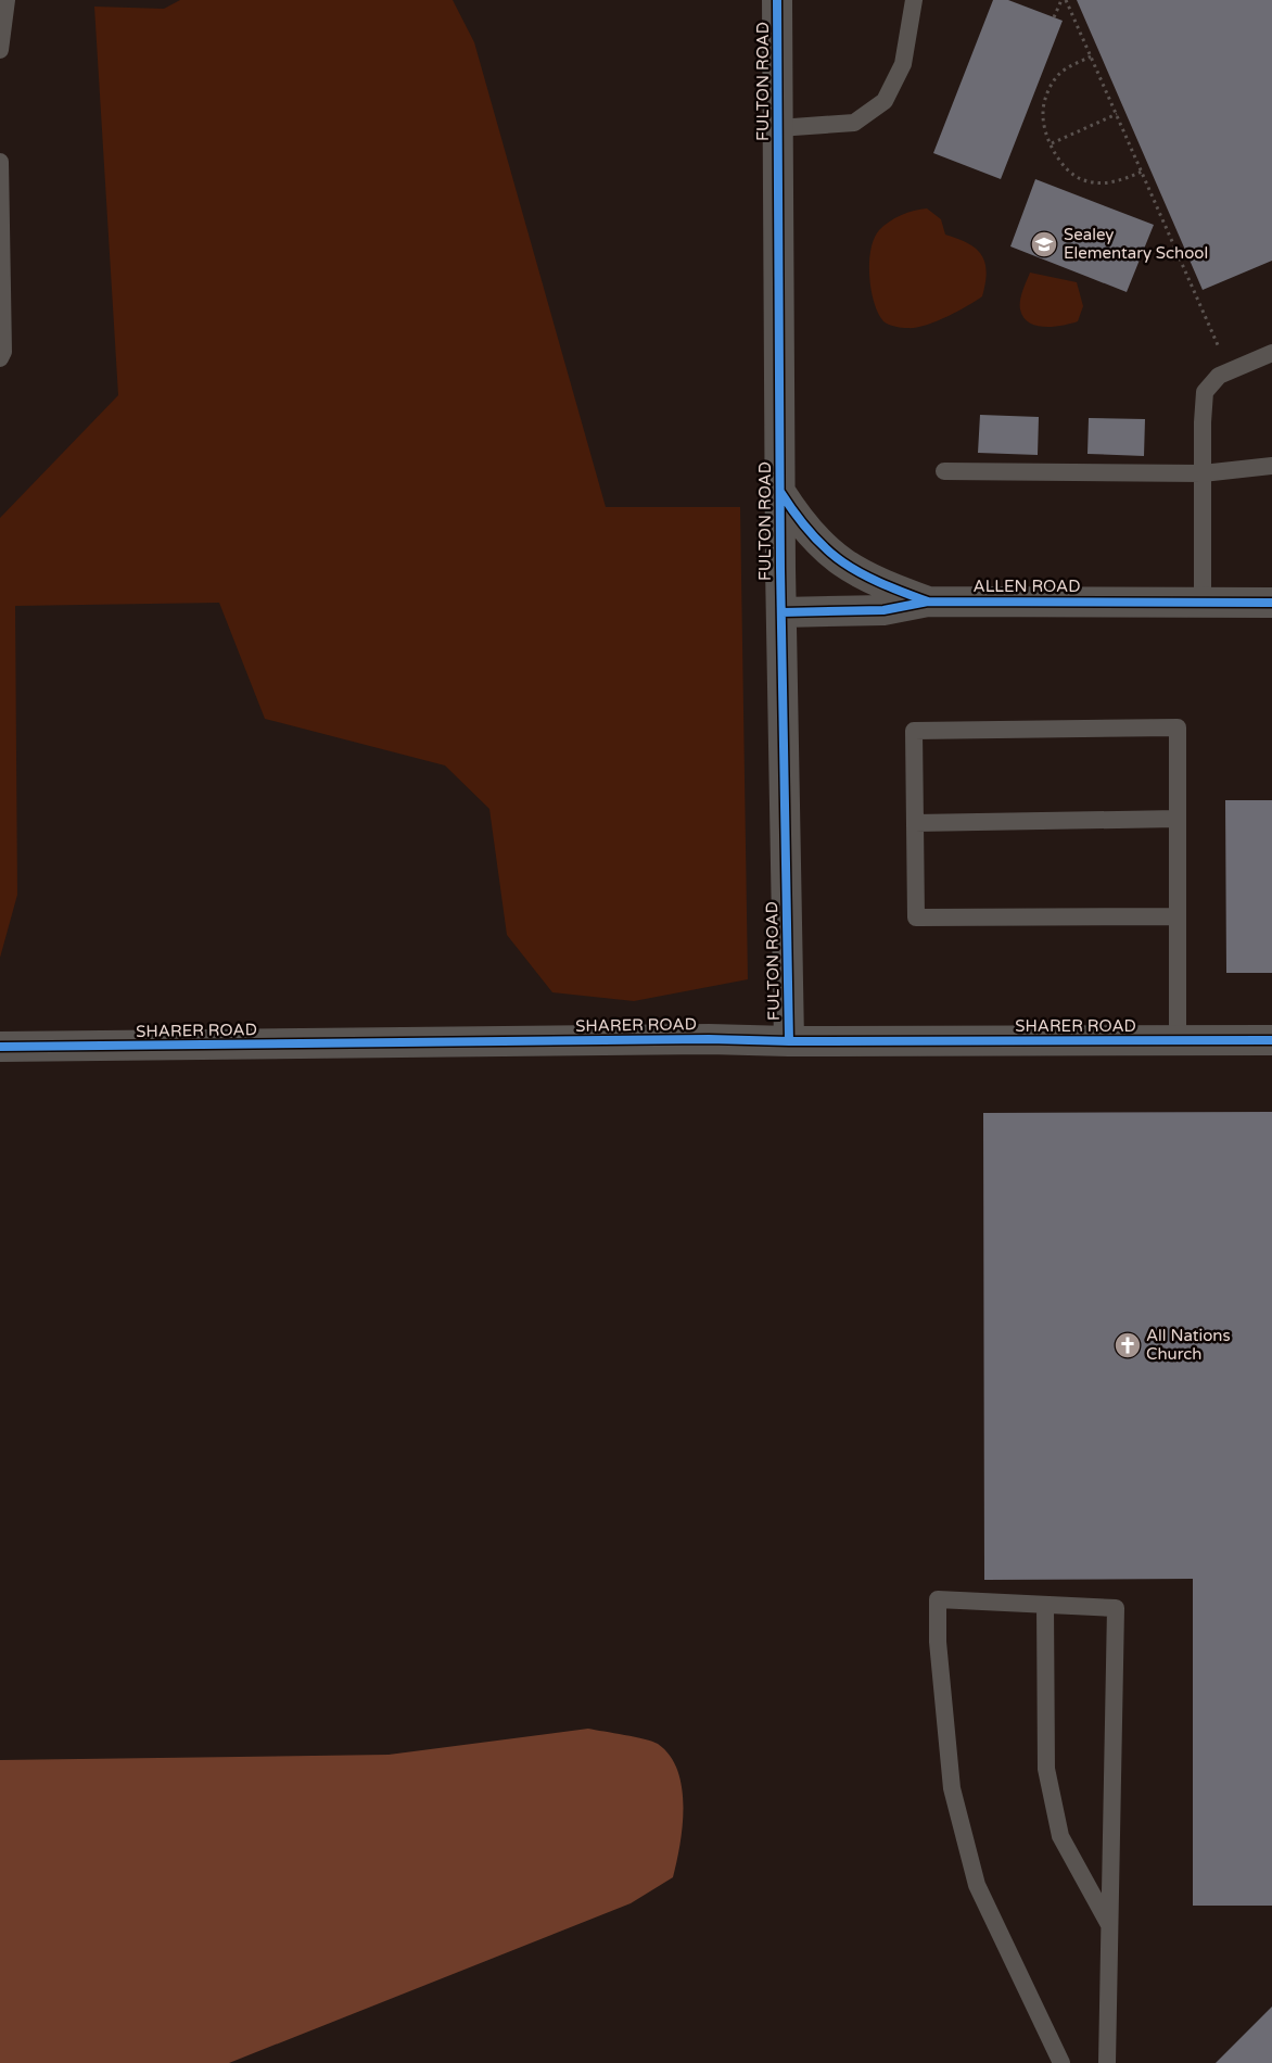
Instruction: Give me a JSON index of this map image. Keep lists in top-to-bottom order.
{
  "streets": {
    "street": ["FULTON ROAD", "ALLEN ROAD", "SHARER ROAD"]
  },
  "crossings": [
    ["FULTON ROAD", "ALLEN ROAD"],
    ["FULTON ROAD", "SHARER ROAD"]
  ],
  "places": {
    "school or university": ["Sealey Elementary School"],
    "church": ["All Nations Church"]
  }
}
